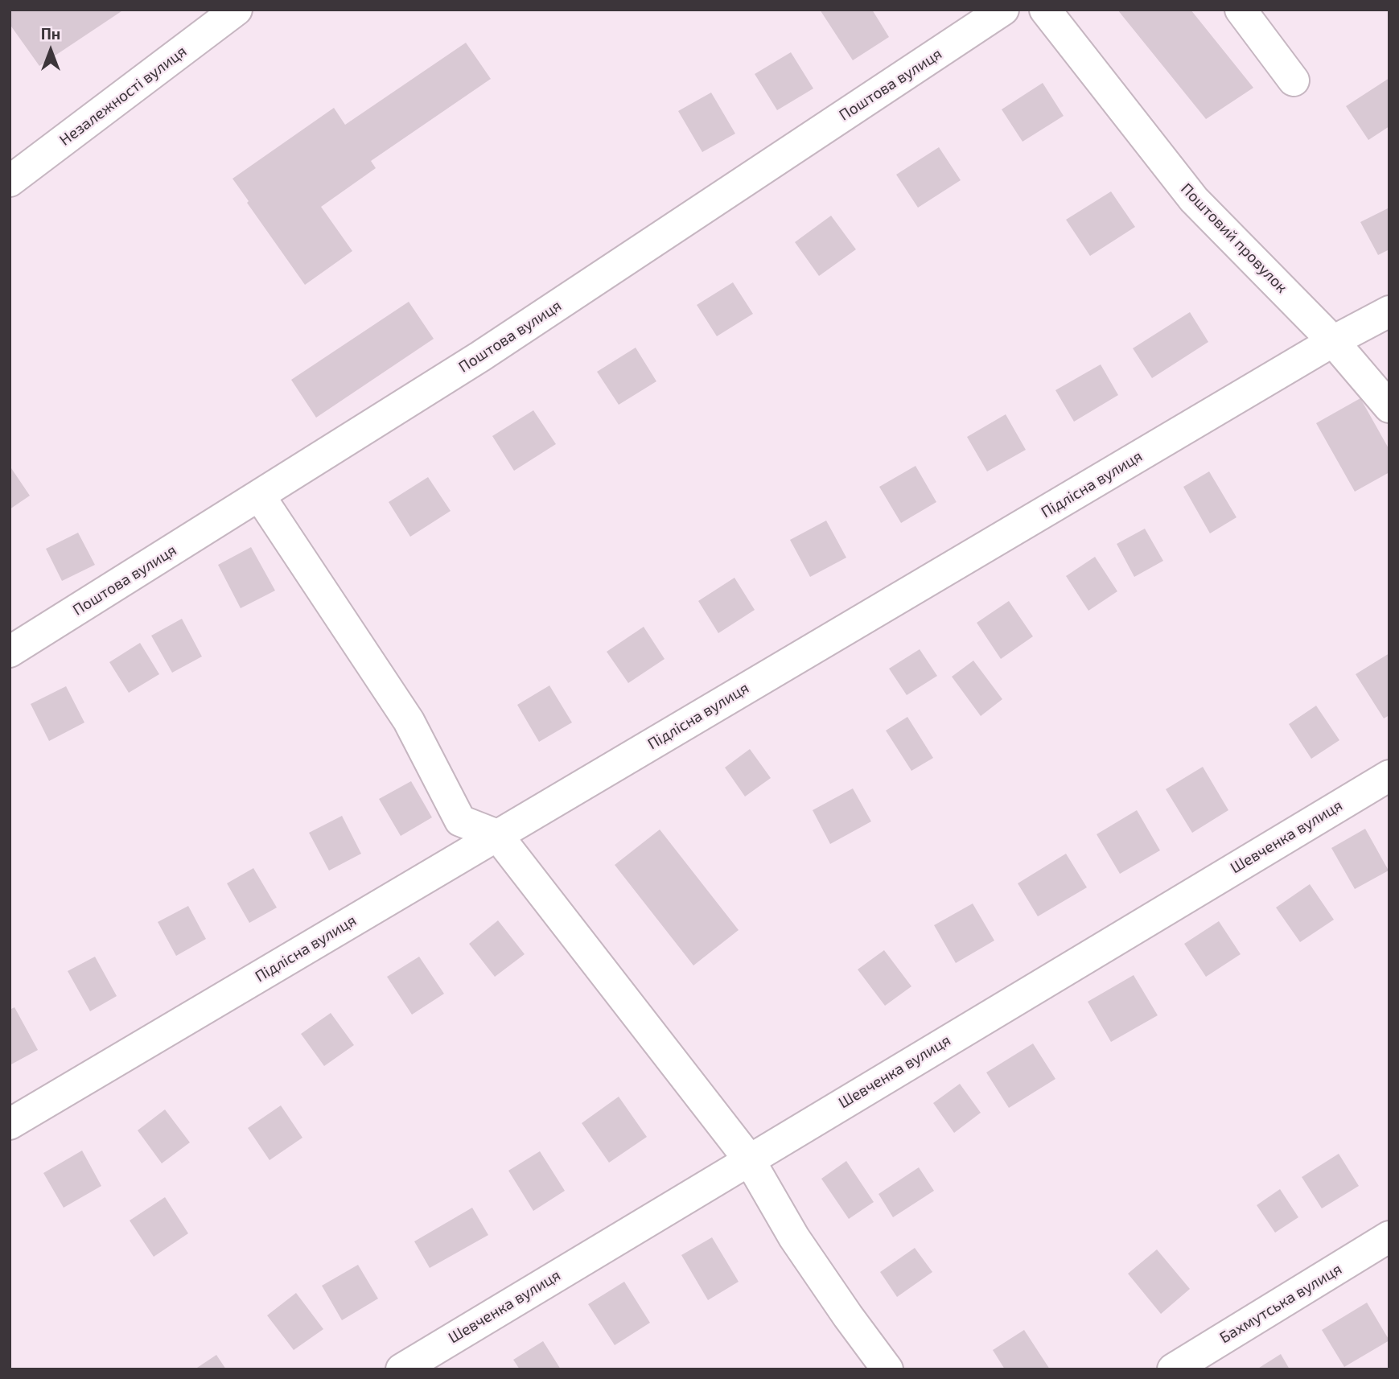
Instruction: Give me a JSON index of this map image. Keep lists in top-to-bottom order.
{
  "streets": {
    "street": [
      "Поштова вулиця",
      "Незалежності вулиця",
      "Поштовий провулок",
      "Підлісна вулиця",
      "Шевченка вулиця",
      "Бахмутська вулиця"
    ]
  },
  "crossings": [
    ["Поштовий провулок", "Підлісна вулиця"]
  ],
  "north": "top"
}
